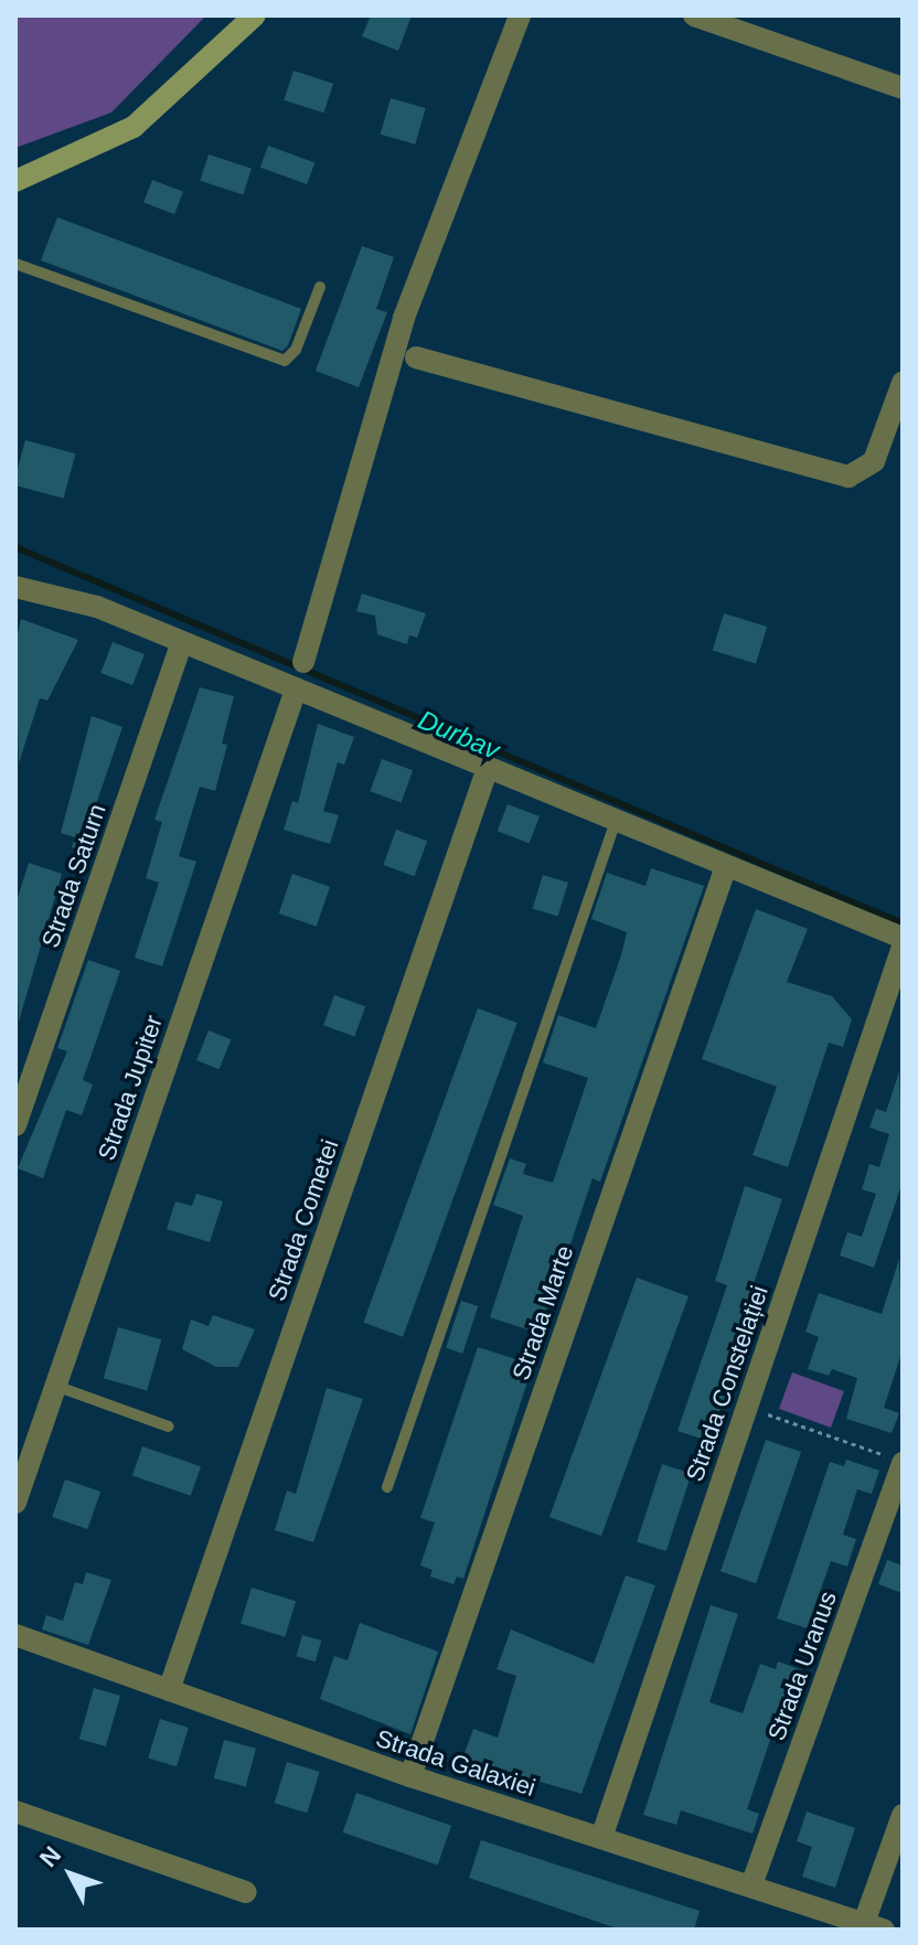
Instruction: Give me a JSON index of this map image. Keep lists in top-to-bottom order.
{
  "streets": {
    "street": [
      "Strada Saturn",
      "Strada Jupiter",
      "Strada Cometei",
      "Strada Marte",
      "Strada Constelației",
      "Strada Uranus",
      "Strada Galaxiei"
    ]
  },
  "crossings": [
    ["Strada Cometei", "Strada Galaxiei"],
    ["Strada Marte", "Strada Galaxiei"],
    ["Strada Constelației", "Strada Galaxiei"],
    ["Strada Uranus", "Strada Galaxiei"]
  ],
  "water": ["Durbav"],
  "north": "top left"
}
